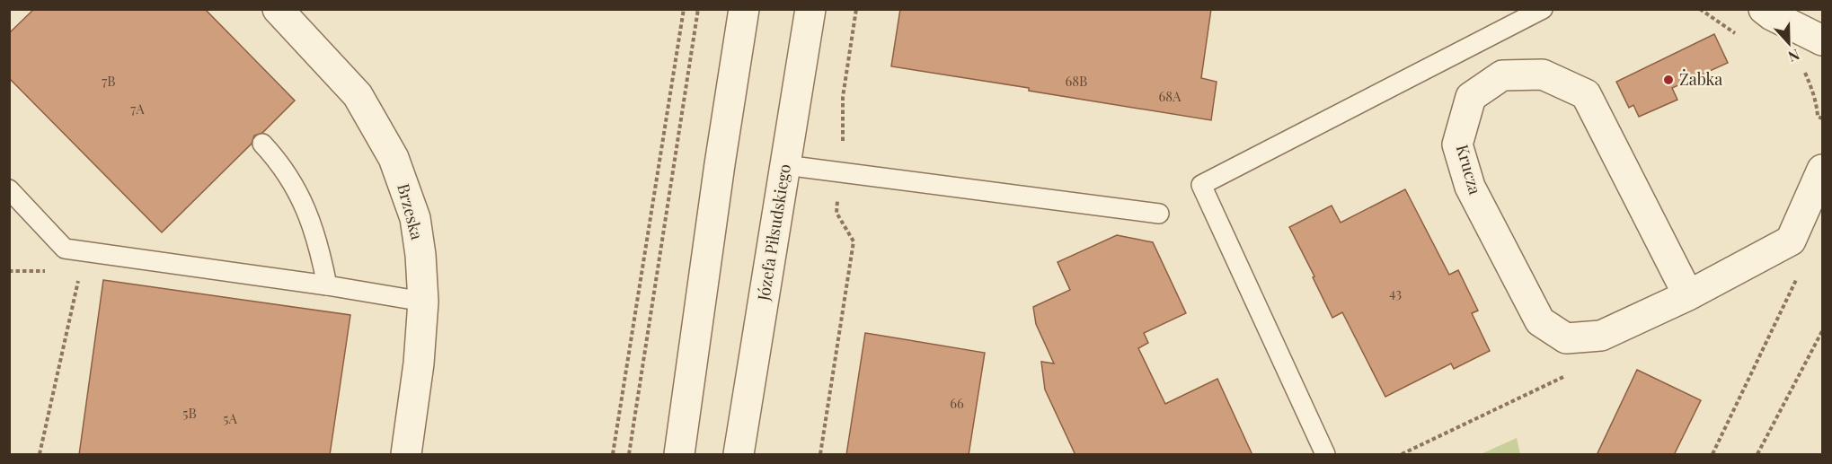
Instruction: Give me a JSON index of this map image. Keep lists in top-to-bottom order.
{
  "streets": {
    "street": ["Krucza", "Brzeska", "Józefa Piłsudskiego"]
  },
  "places": ["Żabka"],
  "house_numbers": [
    "7B",
    "68B",
    "68A",
    "7A",
    "43",
    "66",
    "5B",
    "5A"
  ],
  "north": "bottom"
}
